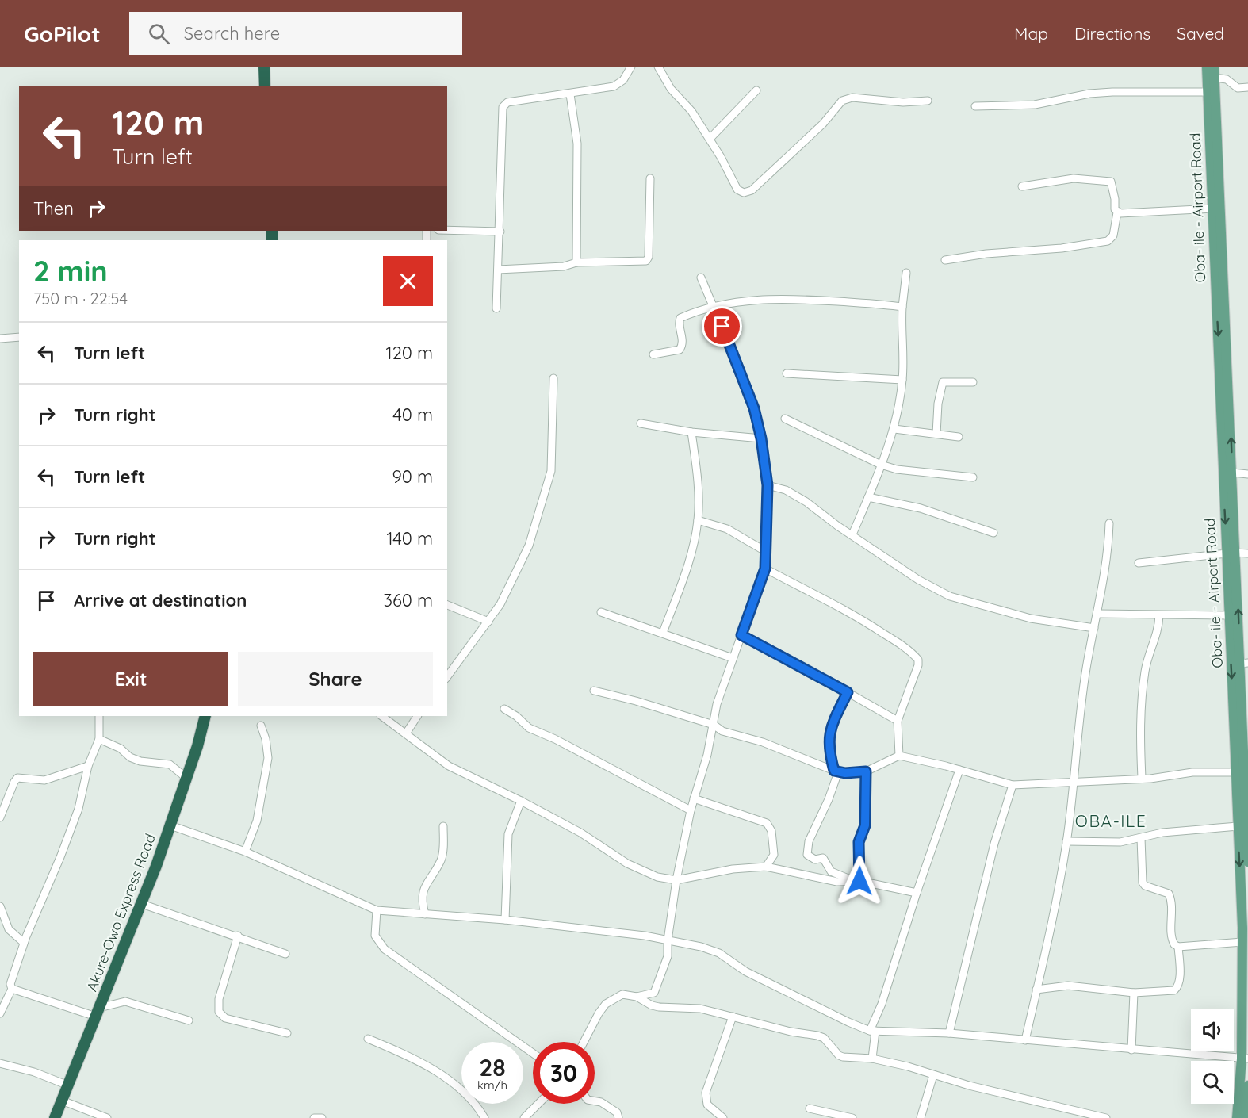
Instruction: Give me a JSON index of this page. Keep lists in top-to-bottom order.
{
  "streets": {
    "highway": ["Akure-Owo Express Road"],
    "main road": ["Oba- ile - Airport Road"]
  },
  "districts": ["OBA-ILE"],
  "page": {
    "header": "GoPilot",
    "search": "Search here",
    "nav": ["Map", "Directions", "Saved"],
    "turn": ["120 m", "Turn left"],
    "then": "Then",
    "heading": ["2 min", "750 m · 22:54"],
    "list": [
      {
        "name": "Turn left",
        "value": "120 m"
      },
      {
        "name": "Turn right",
        "value": "40 m"
      },
      {
        "name": "Turn left",
        "value": "90 m"
      },
      {
        "name": "Turn right",
        "value": "140 m"
      },
      {
        "name": "Arrive at destination",
        "value": "360 m"
      }
    ],
    "buttons": ["Exit", "Share"],
    "speed": "28 km/h",
    "limit": "30"
  }
}
